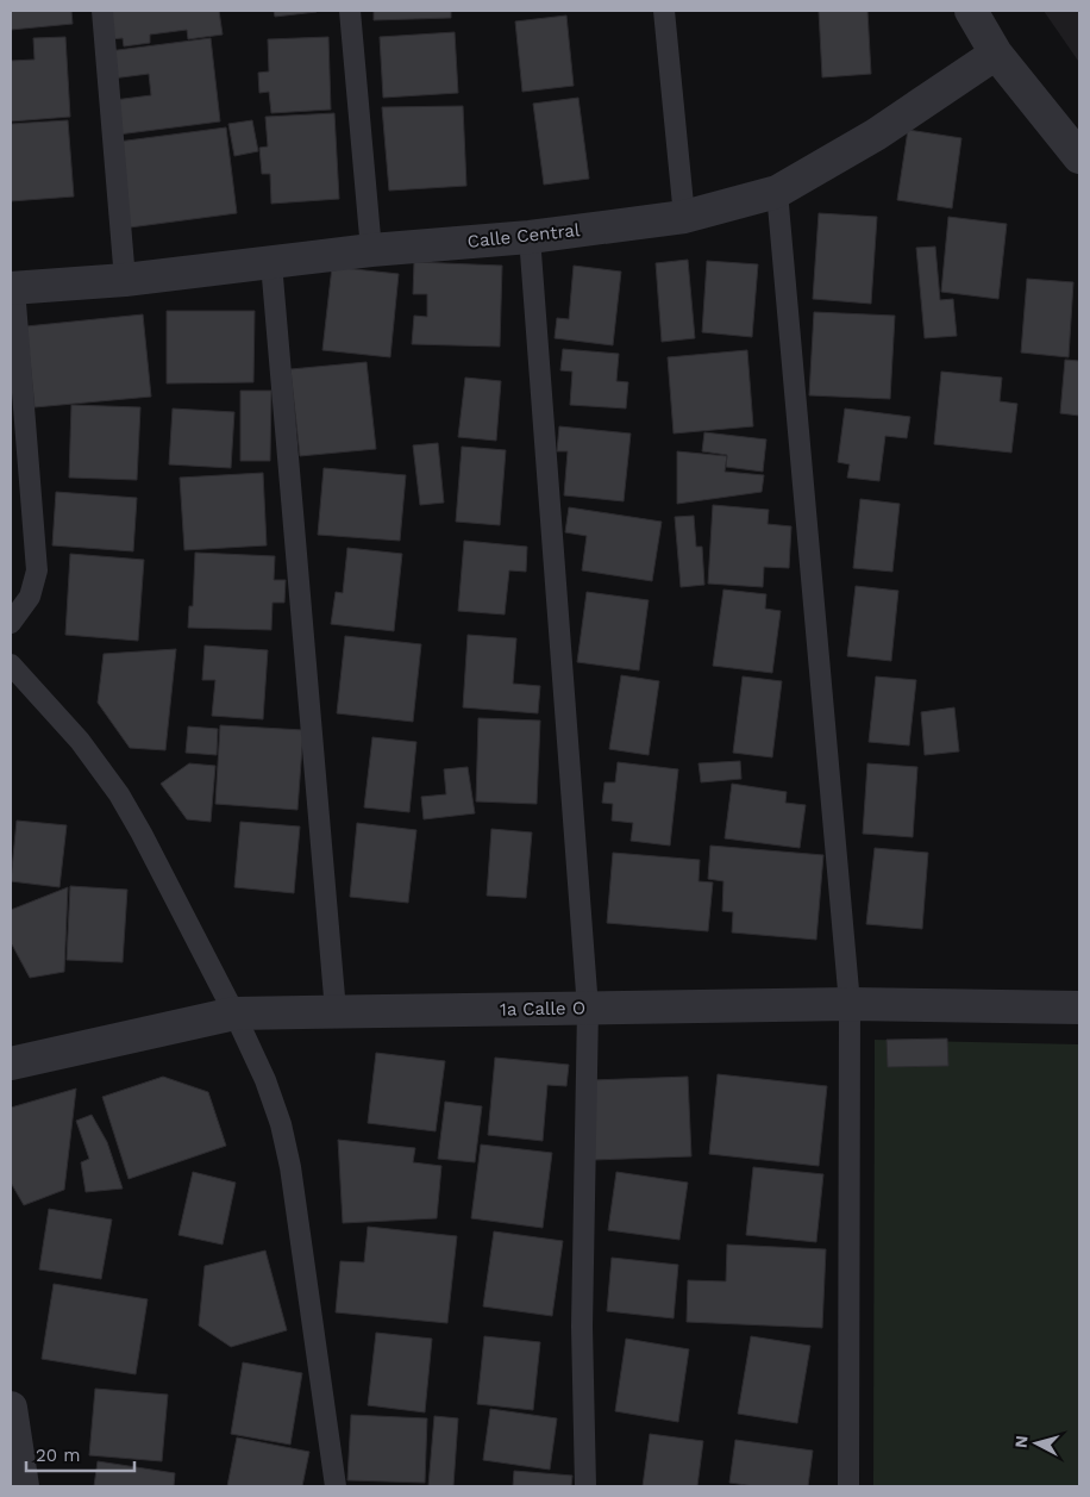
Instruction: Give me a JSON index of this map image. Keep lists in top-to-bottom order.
{
  "streets": {
    "street": ["Calle Central", "1a Calle O"]
  },
  "scale_bar": "20 m",
  "north": "left"
}
